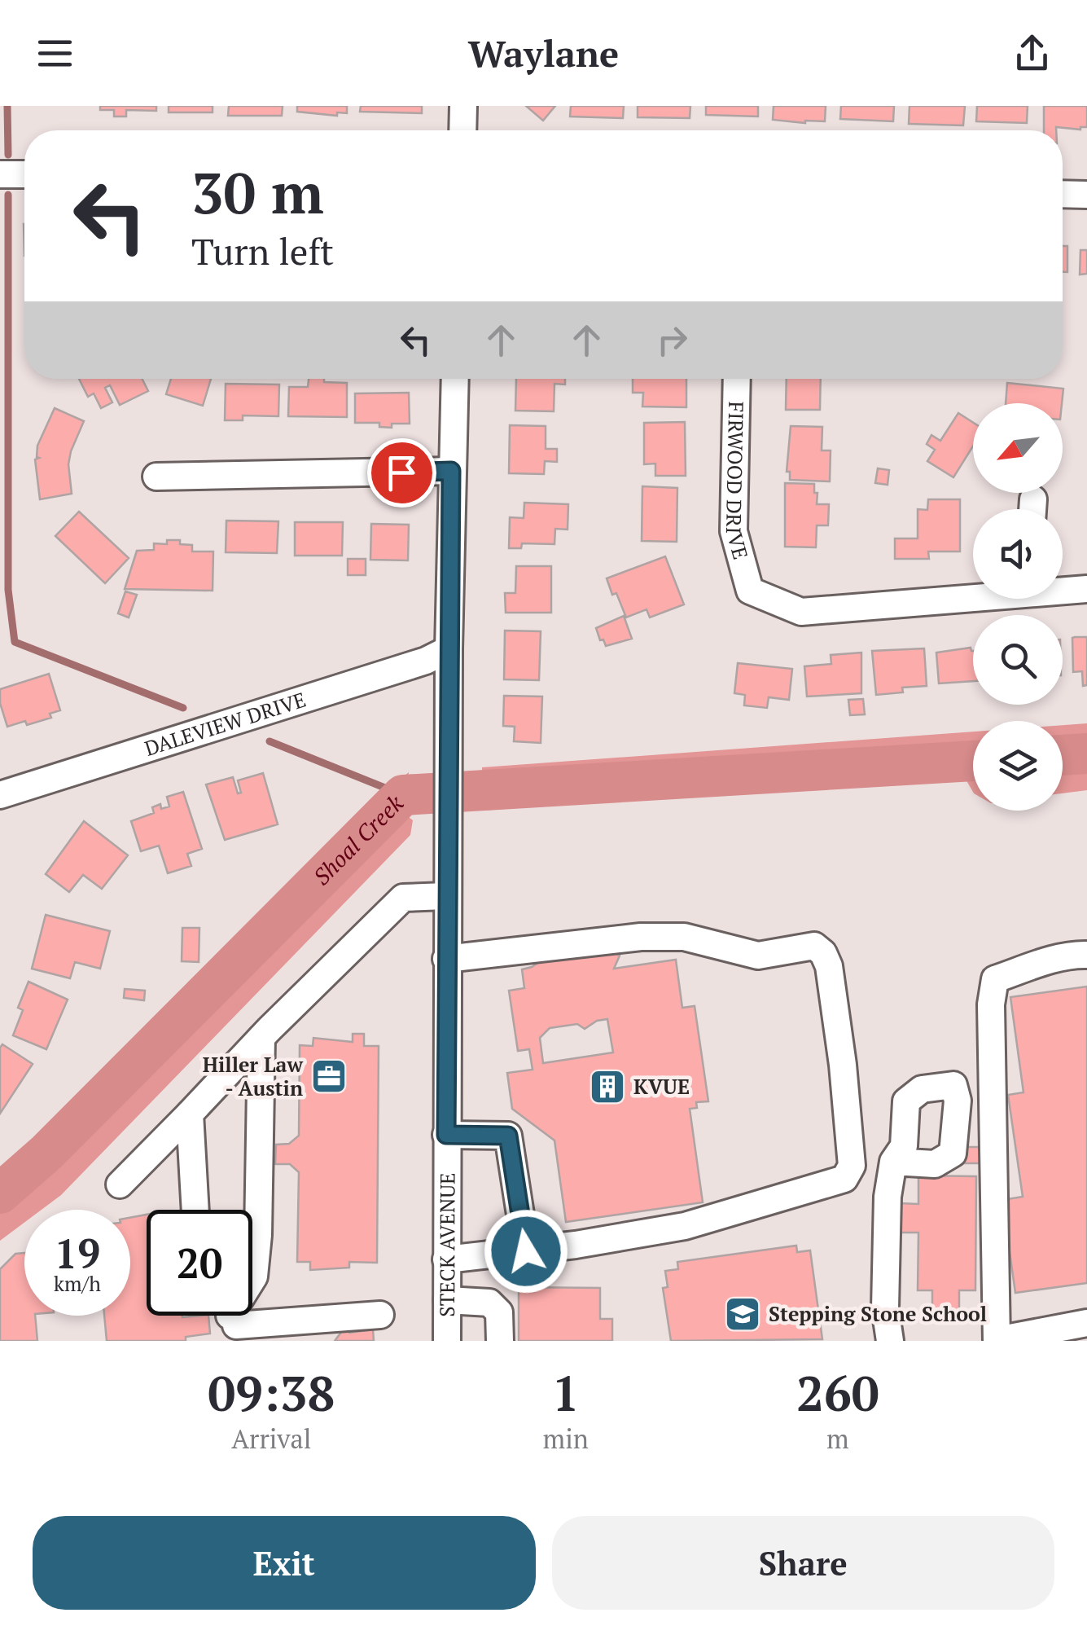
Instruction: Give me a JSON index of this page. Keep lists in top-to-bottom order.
{
  "streets": {
    "street": ["FIRWOOD DRIVE", "DALEVIEW DRIVE", "STECK AVENUE"]
  },
  "crossings": [
    ["DALEVIEW DRIVE", "STECK AVENUE"]
  ],
  "water": ["Shoal Creek"],
  "places": {
    "office": ["Hiller Law - Austin"],
    "building": ["KVUE"],
    "school or university": ["Stepping Stone School"]
  },
  "north": "bottom left",
  "page": {
    "header": "Waylane",
    "turn": ["30 m", "Turn left"],
    "speed": "19 km/h",
    "limit": "20",
    "eta": [
      "09:38",
      "Arrival",
      "1",
      "min",
      "260",
      "m"
    ],
    "buttons": ["Exit", "Share"]
  }
}
